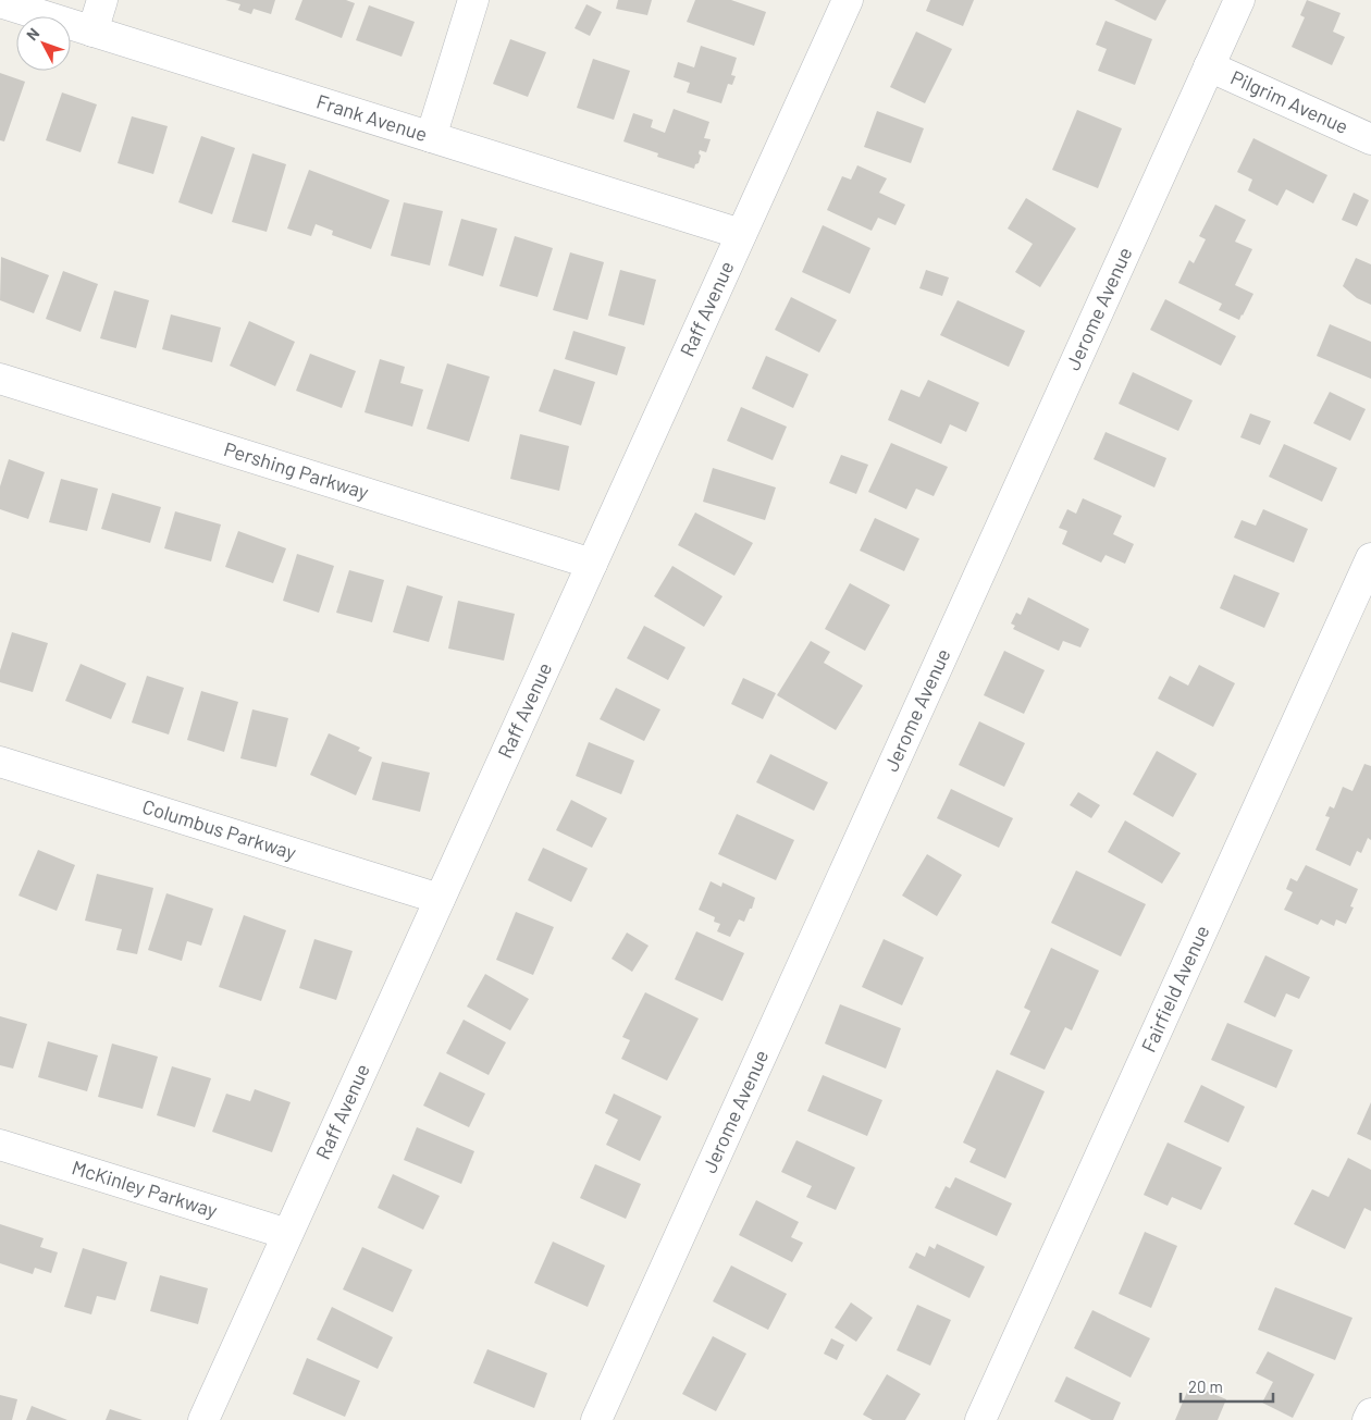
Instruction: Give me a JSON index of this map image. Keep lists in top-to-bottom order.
{
  "streets": {
    "street": [
      "Pilgrim Avenue",
      "Frank Avenue",
      "Raff Avenue",
      "Jerome Avenue",
      "Pershing Parkway",
      "Columbus Parkway",
      "Fairfield Avenue",
      "McKinley Parkway"
    ]
  },
  "crossings": [
    ["Pilgrim Avenue", "Jerome Avenue"],
    ["Frank Avenue", "Raff Avenue"],
    ["Raff Avenue", "Pershing Parkway"],
    ["Raff Avenue", "Columbus Parkway"],
    ["Raff Avenue", "McKinley Parkway"]
  ],
  "scale_bar": "20 m",
  "north": "top left"
}
